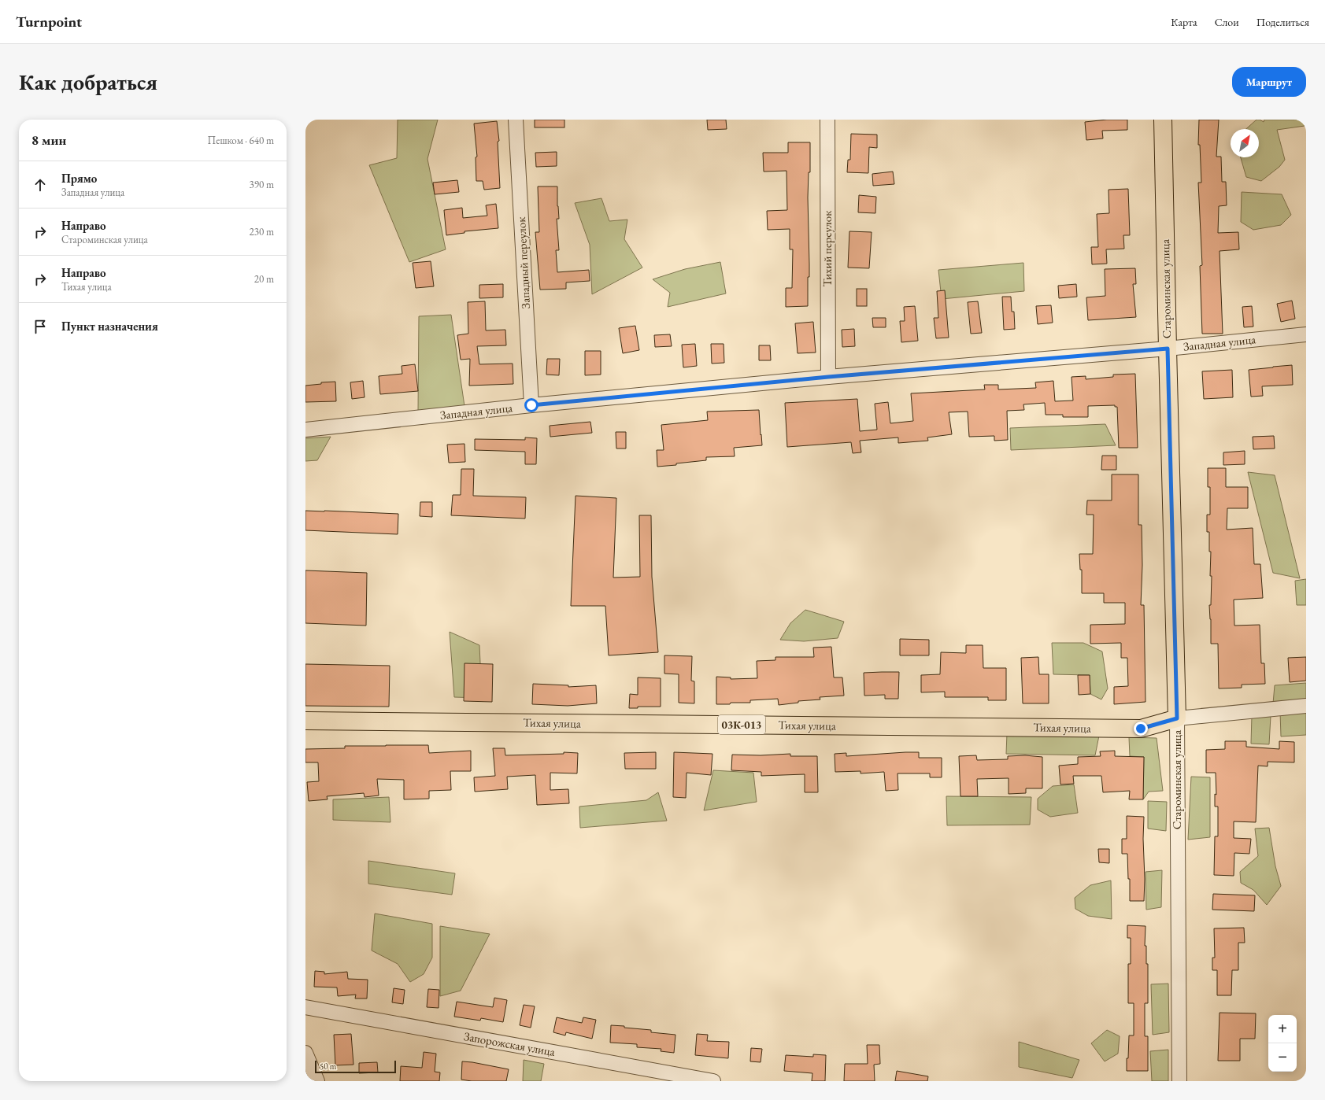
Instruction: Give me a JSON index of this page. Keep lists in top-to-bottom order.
{
  "streets": {
    "main road": ["Староминская улица", "Тихая улица", "03К-013"],
    "street": [
      "Тихий переулок",
      "Западный переулок",
      "Западная улица",
      "Запорожская улица"
    ]
  },
  "crossings": [
    ["Тихий переулок", "Западная улица"],
    ["Западный переулок", "Западная улица"],
    ["Староминская улица", "Западная улица"],
    ["Староминская улица", "Тихая улица"]
  ],
  "scale_bar": "50 m",
  "north": "top right",
  "page": {
    "header": "Turnpoint",
    "nav": ["Карта", "Слои", "Поделиться"],
    "buttons": "Маршрут",
    "title": "Как добраться",
    "heading": ["8 мин", "Пешком · 640 m"],
    "list": [
      ["Прямо", "Западная улица", "390 m"],
      ["Направо", "Староминская улица", "230 m"],
      ["Направо", "Тихая улица", "20 m"],
      "Пункт назначения"
    ],
    "map_buttons": ["+", "−"],
    "scale": "50 m"
  }
}
